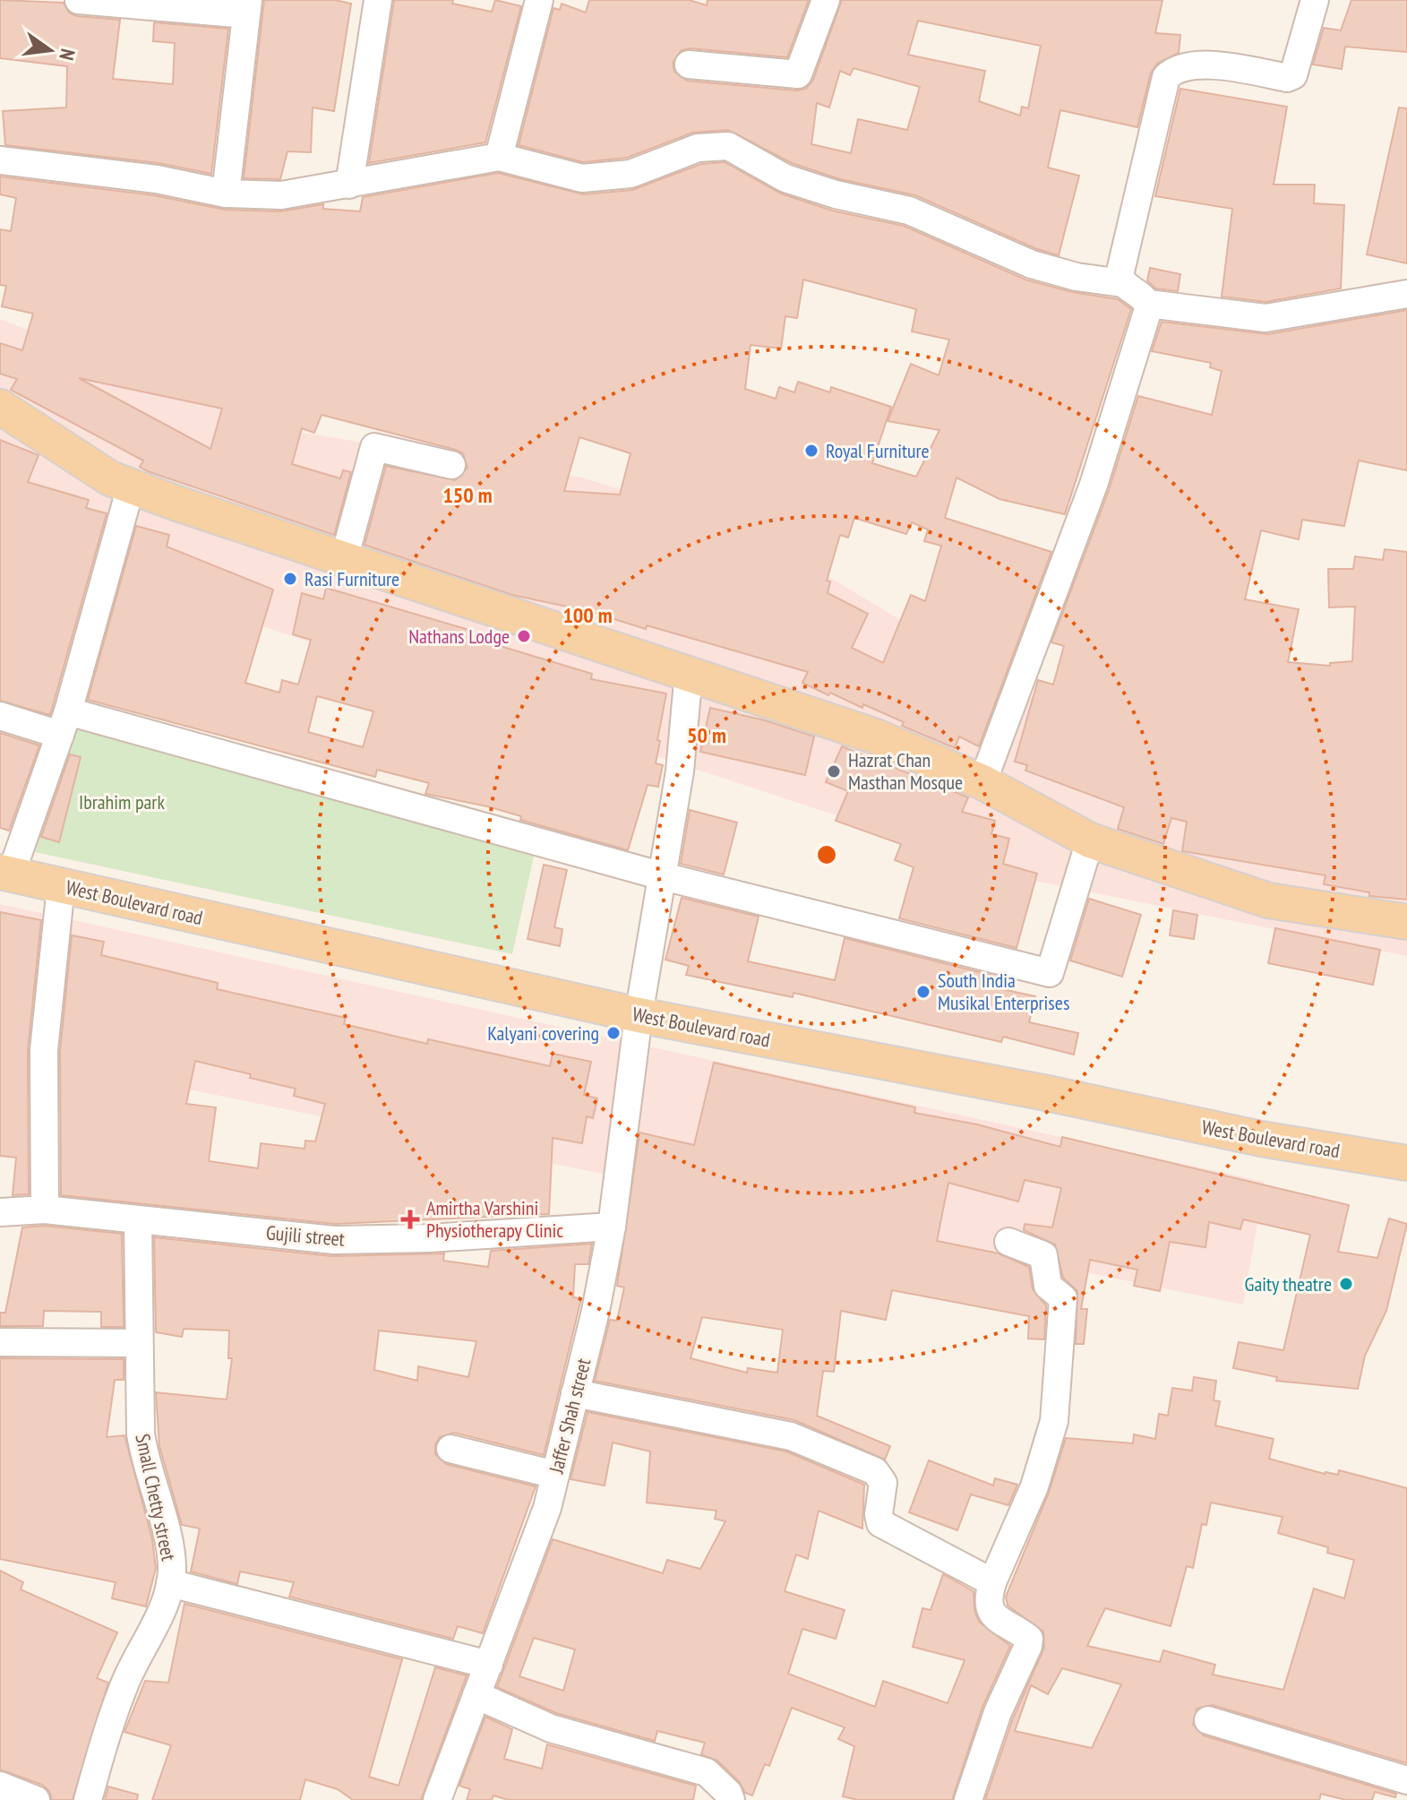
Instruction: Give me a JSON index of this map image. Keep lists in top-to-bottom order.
{
  "streets": {
    "main road": ["West Boulevard road"],
    "street": ["Gujili street", "Jaffer Shah street", "Small Chetty street"]
  },
  "crossings": [
    ["West Boulevard road", "Jaffer Shah street"],
    ["Gujili street", "Jaffer Shah street"],
    ["Gujili street", "Small Chetty street"]
  ],
  "parks": ["Ibrahim park"],
  "places": {
    "other": [
      "Royal Furniture",
      "Rasi Furniture",
      "Nathans Lodge",
      "Hazrat Chan Masthan Mosque",
      "South India Musikal Enterprises",
      "Kalyani covering",
      "Gaity theatre"
    ],
    "health": ["Amirtha Varshini Physiotherapy Clinic"]
  },
  "north": "right",
  "rings": ["150 m", "100 m", "50 m"]
}
